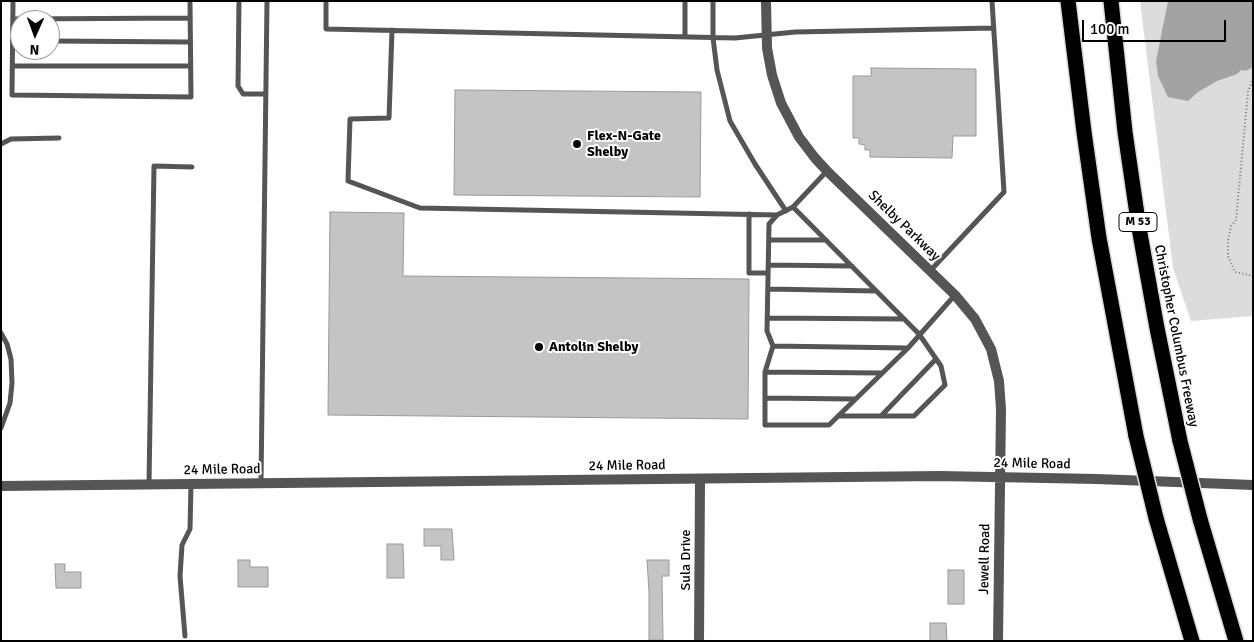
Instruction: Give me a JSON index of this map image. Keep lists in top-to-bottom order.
{
  "streets": {
    "highway": ["M 53", "Christopher Columbus Freeway"],
    "street": [
      "Shelby Parkway",
      "24 Mile Road",
      "Jewell Road",
      "Sula Drive"
    ]
  },
  "crossings": [
    ["Shelby Parkway", "24 Mile Road"],
    ["Shelby Parkway", "Jewell Road"],
    ["24 Mile Road", "Jewell Road"],
    ["24 Mile Road", "Sula Drive"]
  ],
  "places": ["Flex-N-Gate Shelby", "Antolin Shelby"],
  "scale_bar": "100 m",
  "north": "bottom"
}
